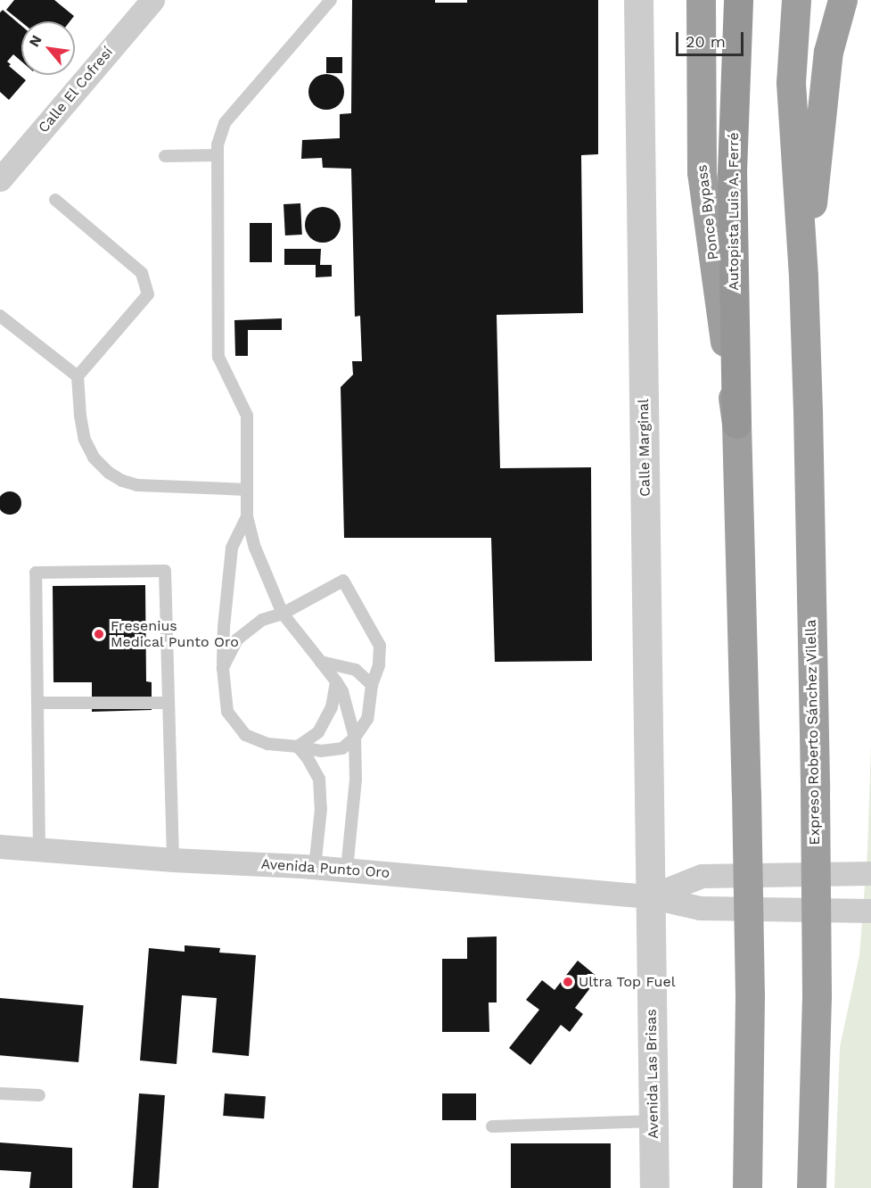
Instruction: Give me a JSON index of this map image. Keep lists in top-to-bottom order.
{
  "streets": {
    "highway": ["Autopista Luis A. Ferré", "Ponce Bypass", "Expreso Roberto Sánchez Vilella"],
    "street": [
      "Calle El Cofresí",
      "Calle Marginal",
      "Avenida Punto Oro",
      "Avenida Las Brisas"
    ]
  },
  "crossings": [
    ["Autopista Luis A. Ferré", "Ponce Bypass"],
    ["Calle Marginal", "Avenida Punto Oro"],
    ["Calle Marginal", "Avenida Las Brisas"],
    ["Avenida Punto Oro", "Avenida Las Brisas"]
  ],
  "places": ["Fresenius Medical Punto Oro", "Ultra Top Fuel"],
  "scale_bar": "20 m",
  "north": "top left"
}
